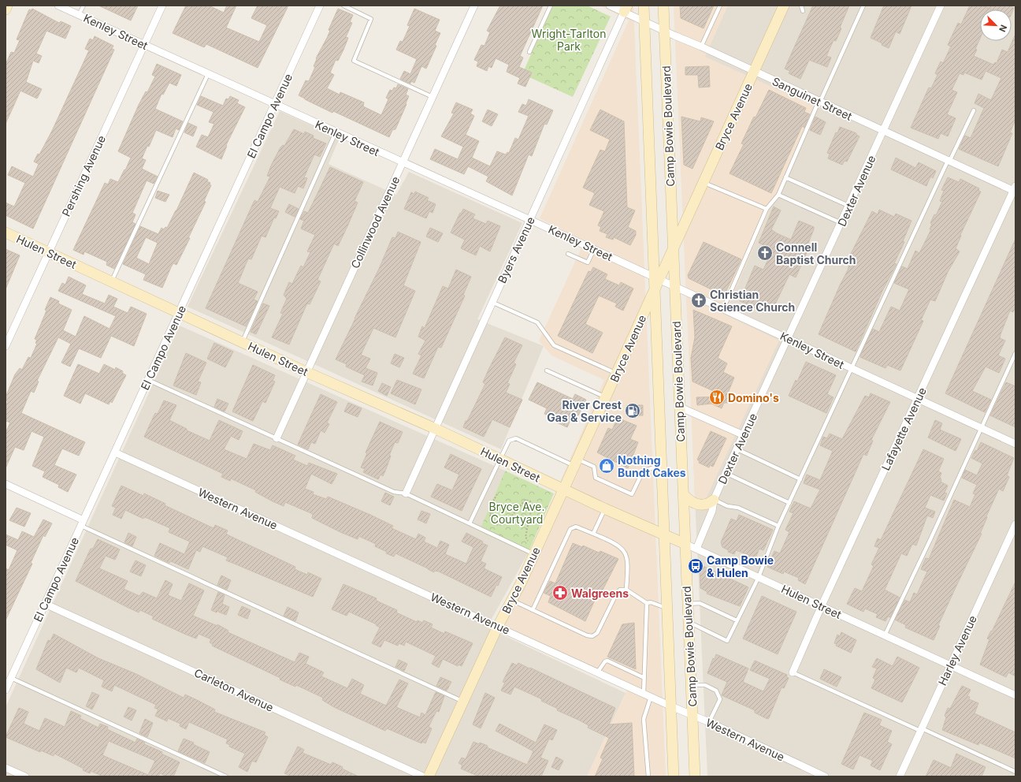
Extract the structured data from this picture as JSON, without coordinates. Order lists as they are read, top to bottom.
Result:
{
  "streets": {
    "main road": ["Bryce Avenue", "Camp Bowie Boulevard", "Hulen Street"],
    "street": [
      "Kenley Street",
      "Sanguinet Street",
      "El Campo Avenue",
      "Pershing Avenue",
      "Dexter Avenue",
      "Collinwood Avenue",
      "Byers Avenue",
      "Lafayette Avenue",
      "Western Avenue",
      "Harley Avenue",
      "Carleton Avenue"
    ]
  },
  "crossings": [
    ["Kenley Street", "El Campo Avenue"],
    ["Kenley Street", "Bryce Avenue"],
    ["Kenley Street", "Camp Bowie Boulevard"],
    ["Kenley Street", "Pershing Avenue"],
    ["Kenley Street", "Dexter Avenue"],
    ["Kenley Street", "Collinwood Avenue"],
    ["Kenley Street", "Byers Avenue"],
    ["Kenley Street", "Lafayette Avenue"],
    ["Sanguinet Street", "Bryce Avenue"],
    ["Sanguinet Street", "Camp Bowie Boulevard"],
    ["Sanguinet Street", "Dexter Avenue"],
    ["Sanguinet Street", "Byers Avenue"],
    ["Sanguinet Street", "Lafayette Avenue"],
    ["El Campo Avenue", "Hulen Street"],
    ["El Campo Avenue", "Western Avenue"],
    ["El Campo Avenue", "Carleton Avenue"],
    ["Bryce Avenue", "Camp Bowie Boulevard"],
    ["Bryce Avenue", "Hulen Street"],
    ["Bryce Avenue", "Western Avenue"],
    ["Camp Bowie Boulevard", "Hulen Street"],
    ["Camp Bowie Boulevard", "Western Avenue"],
    ["Pershing Avenue", "Hulen Street"],
    ["Dexter Avenue", "Hulen Street"],
    ["Collinwood Avenue", "Hulen Street"],
    ["Byers Avenue", "Hulen Street"],
    ["Hulen Street", "Lafayette Avenue"],
    ["Hulen Street", "Harley Avenue"]
  ],
  "parks": ["Wright-Tarlton Park", "Bryce Ave. Courtyard"],
  "places": {
    "church": ["Connell Baptist Church", "Christian Science Church"],
    "restaurant": ["Domino's"],
    "fuel station": ["River Crest Gas & Service"],
    "shop": ["Nothing Bundt Cakes"],
    "bus stop": ["Camp Bowie & Hulen"],
    "pharmacy": ["Walgreens"]
  },
  "north": "bottom right"
}
